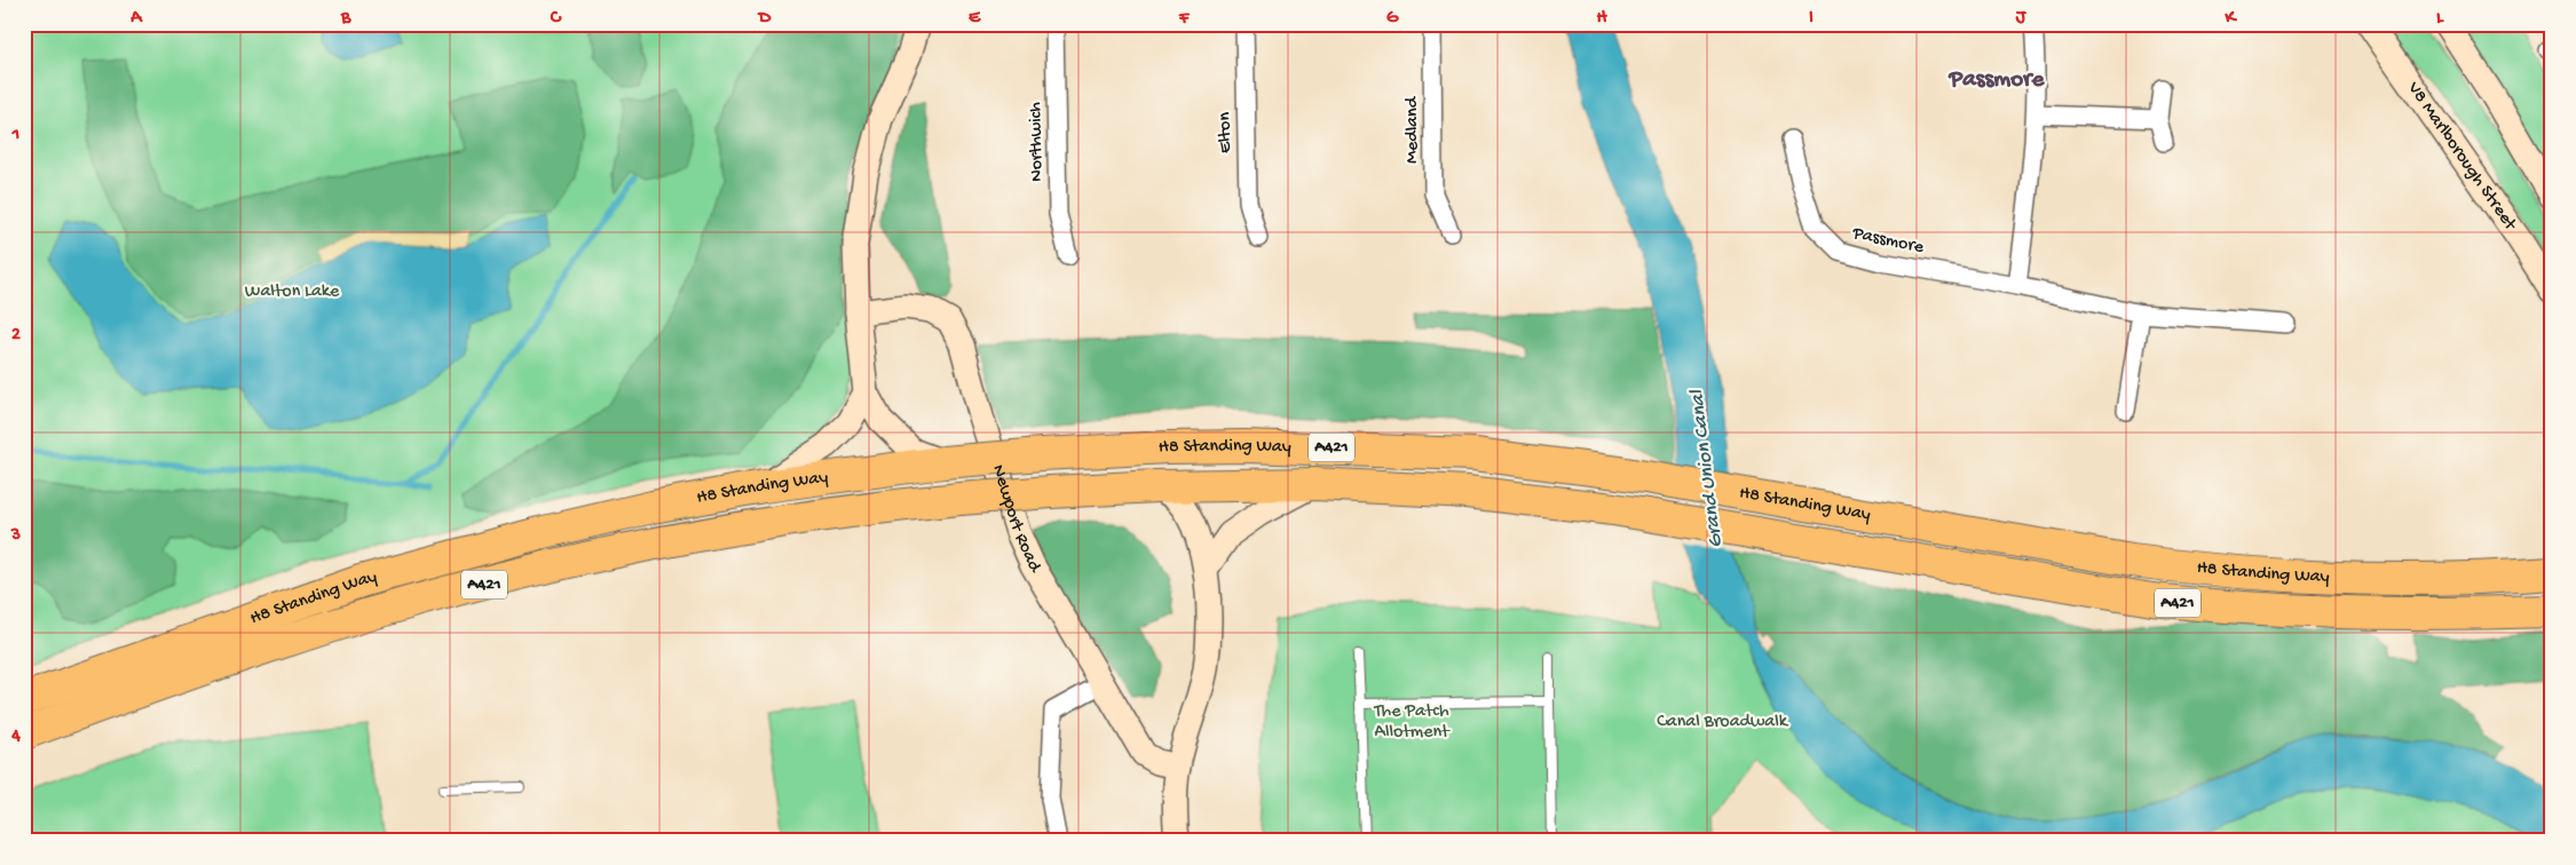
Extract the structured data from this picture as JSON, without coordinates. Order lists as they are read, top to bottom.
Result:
{
  "streets": {
    "highway": ["H8 Standing Way", "A421"],
    "street": [
      "Medland",
      "Elton",
      "Northwich",
      "V8 Marlborough Street",
      "Passmore",
      "Newport Road"
    ]
  },
  "districts": ["Passmore"],
  "water": ["Grand Union Canal"],
  "parks": ["Walton Lake", "The Patch Allotment", "Canal Broadwalk"],
  "grid": {
    "columns": [
      "A",
      "B",
      "C",
      "D",
      "E",
      "F",
      "G",
      "H",
      "I",
      "J",
      "K",
      "L"
    ],
    "rows": [
      "1",
      "2",
      "3",
      "4"
    ]
  }
}
